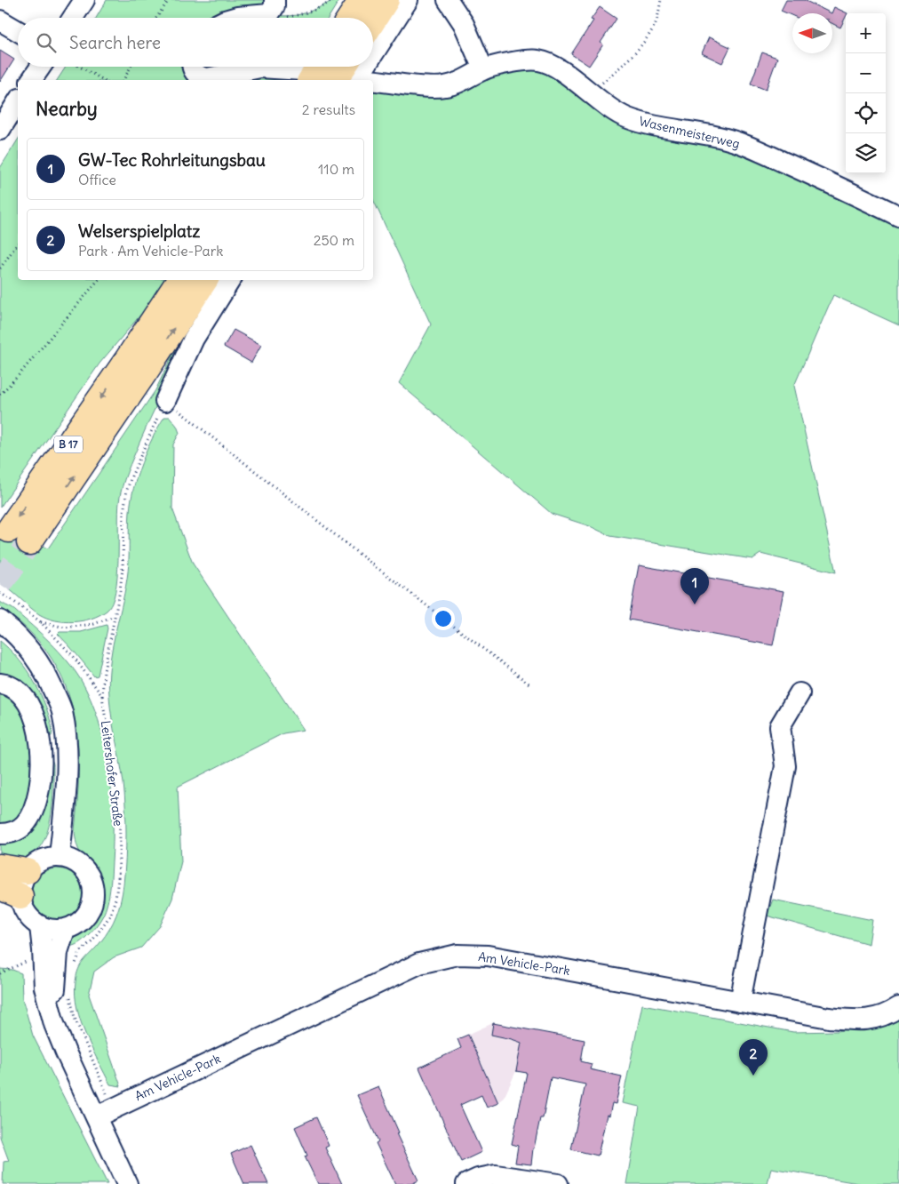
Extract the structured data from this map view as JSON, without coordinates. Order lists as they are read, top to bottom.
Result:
{
  "streets": {
    "highway": ["B 17"],
    "street": ["Wasenmeisterweg", "Am Vehicle-Park"],
    "path": ["Leitershofer Straße"]
  },
  "north": "left",
  "page": {
    "map_buttons": ["+", "−"],
    "search": "Search here",
    "heading": ["Nearby", "2 results"],
    "list": [
      {
        "mark": "1",
        "name": "GW-Tec Rohrleitungsbau",
        "note": "Office",
        "value": "110 m"
      },
      {
        "mark": "2",
        "name": "Welserspielplatz",
        "note": "Park · Am Vehicle-Park",
        "value": "250 m"
      }
    ],
    "pins": ["1", "2"]
  }
}
